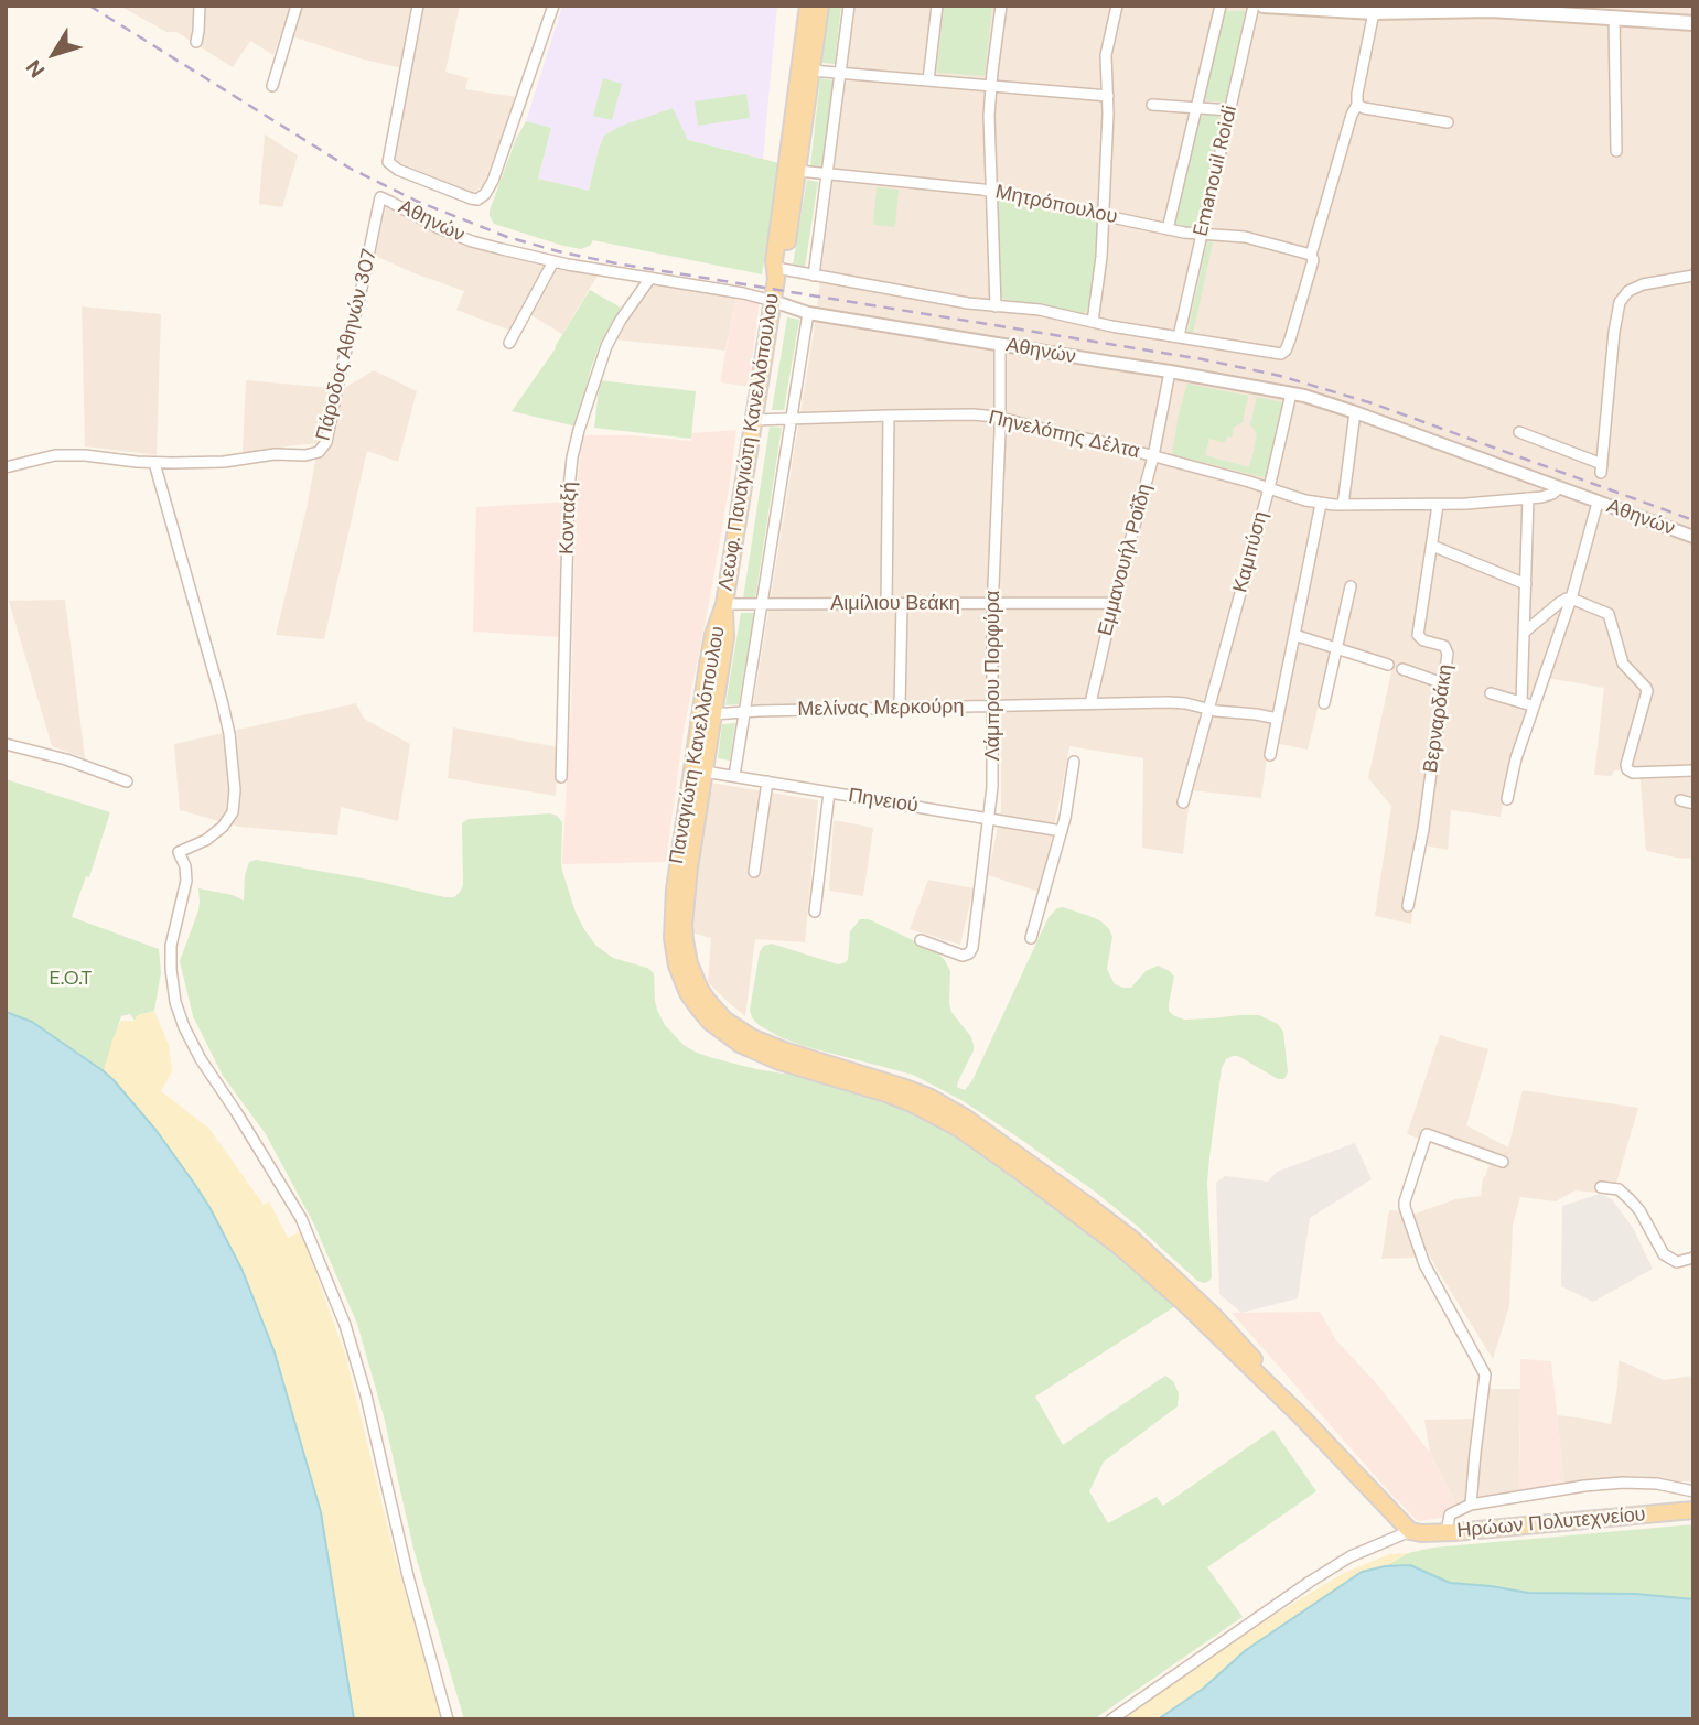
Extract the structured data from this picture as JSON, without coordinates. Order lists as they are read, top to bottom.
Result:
{
  "streets": {
    "main road": ["Λεωφ. Παναγιώτη Κανελλόπουλου", "Παναγιώτη Κανελλόπουλου", "Ηρώων Πολυτεχνείου"],
    "street": [
      "Emanouil Roidi",
      "Μητρόπουλου",
      "Αθηνών",
      "Πάροδος Αθηνών 307",
      "Πηνελόπης Δέλτα",
      "Κονταξή",
      "Καμπύση",
      "Εμμανουήλ Ροΐδη",
      "Αιμίλιου Βεάκη",
      "Λάμπρου Πορφύρα",
      "Μελίνας Μερκούρη",
      "Βερναρδάκη",
      "Πηνειού"
    ]
  },
  "crossings": [
    ["Emanouil Roidi", "Μητρόπουλου"],
    ["Αθηνών", "Πάροδος Αθηνών 307"],
    ["Αθηνών", "Πηνελόπης Δέλτα"],
    ["Αθηνών", "Λεωφ. Παναγιώτη Κανελλόπουλου"],
    ["Αθηνών", "Κονταξή"],
    ["Αθηνών", "Καμπύση"],
    ["Αθηνών", "Εμμανουήλ Ροΐδη"],
    ["Αθηνών", "Λάμπρου Πορφύρα"],
    ["Πηνελόπης Δέλτα", "Λεωφ. Παναγιώτη Κανελλόπουλου"],
    ["Πηνελόπης Δέλτα", "Καμπύση"],
    ["Πηνελόπης Δέλτα", "Εμμανουήλ Ροΐδη"],
    ["Πηνελόπης Δέλτα", "Λάμπρου Πορφύρα"],
    ["Πηνελόπης Δέλτα", "Βερναρδάκη"],
    ["Λεωφ. Παναγιώτη Κανελλόπουλου", "Αιμίλιου Βεάκη"],
    ["Λεωφ. Παναγιώτη Κανελλόπουλου", "Παναγιώτη Κανελλόπουλου"],
    ["Καμπύση", "Μελίνας Μερκούρη"],
    ["Εμμανουήλ Ροΐδη", "Αιμίλιου Βεάκη"],
    ["Εμμανουήλ Ροΐδη", "Μελίνας Μερκούρη"],
    ["Αιμίλιου Βεάκη", "Λάμπρου Πορφύρα"],
    ["Αιμίλιου Βεάκη", "Παναγιώτη Κανελλόπουλου"],
    ["Λάμπρου Πορφύρα", "Μελίνας Μερκούρη"],
    ["Λάμπρου Πορφύρα", "Πηνειού"],
    ["Μελίνας Μερκούρη", "Παναγιώτη Κανελλόπουλου"],
    ["Παναγιώτη Κανελλόπουλου", "Πηνειού"],
    ["Παναγιώτη Κανελλόπουλου", "Ηρώων Πολυτεχνείου"]
  ],
  "parks": ["E.O.T"],
  "north": "bottom left"
}
